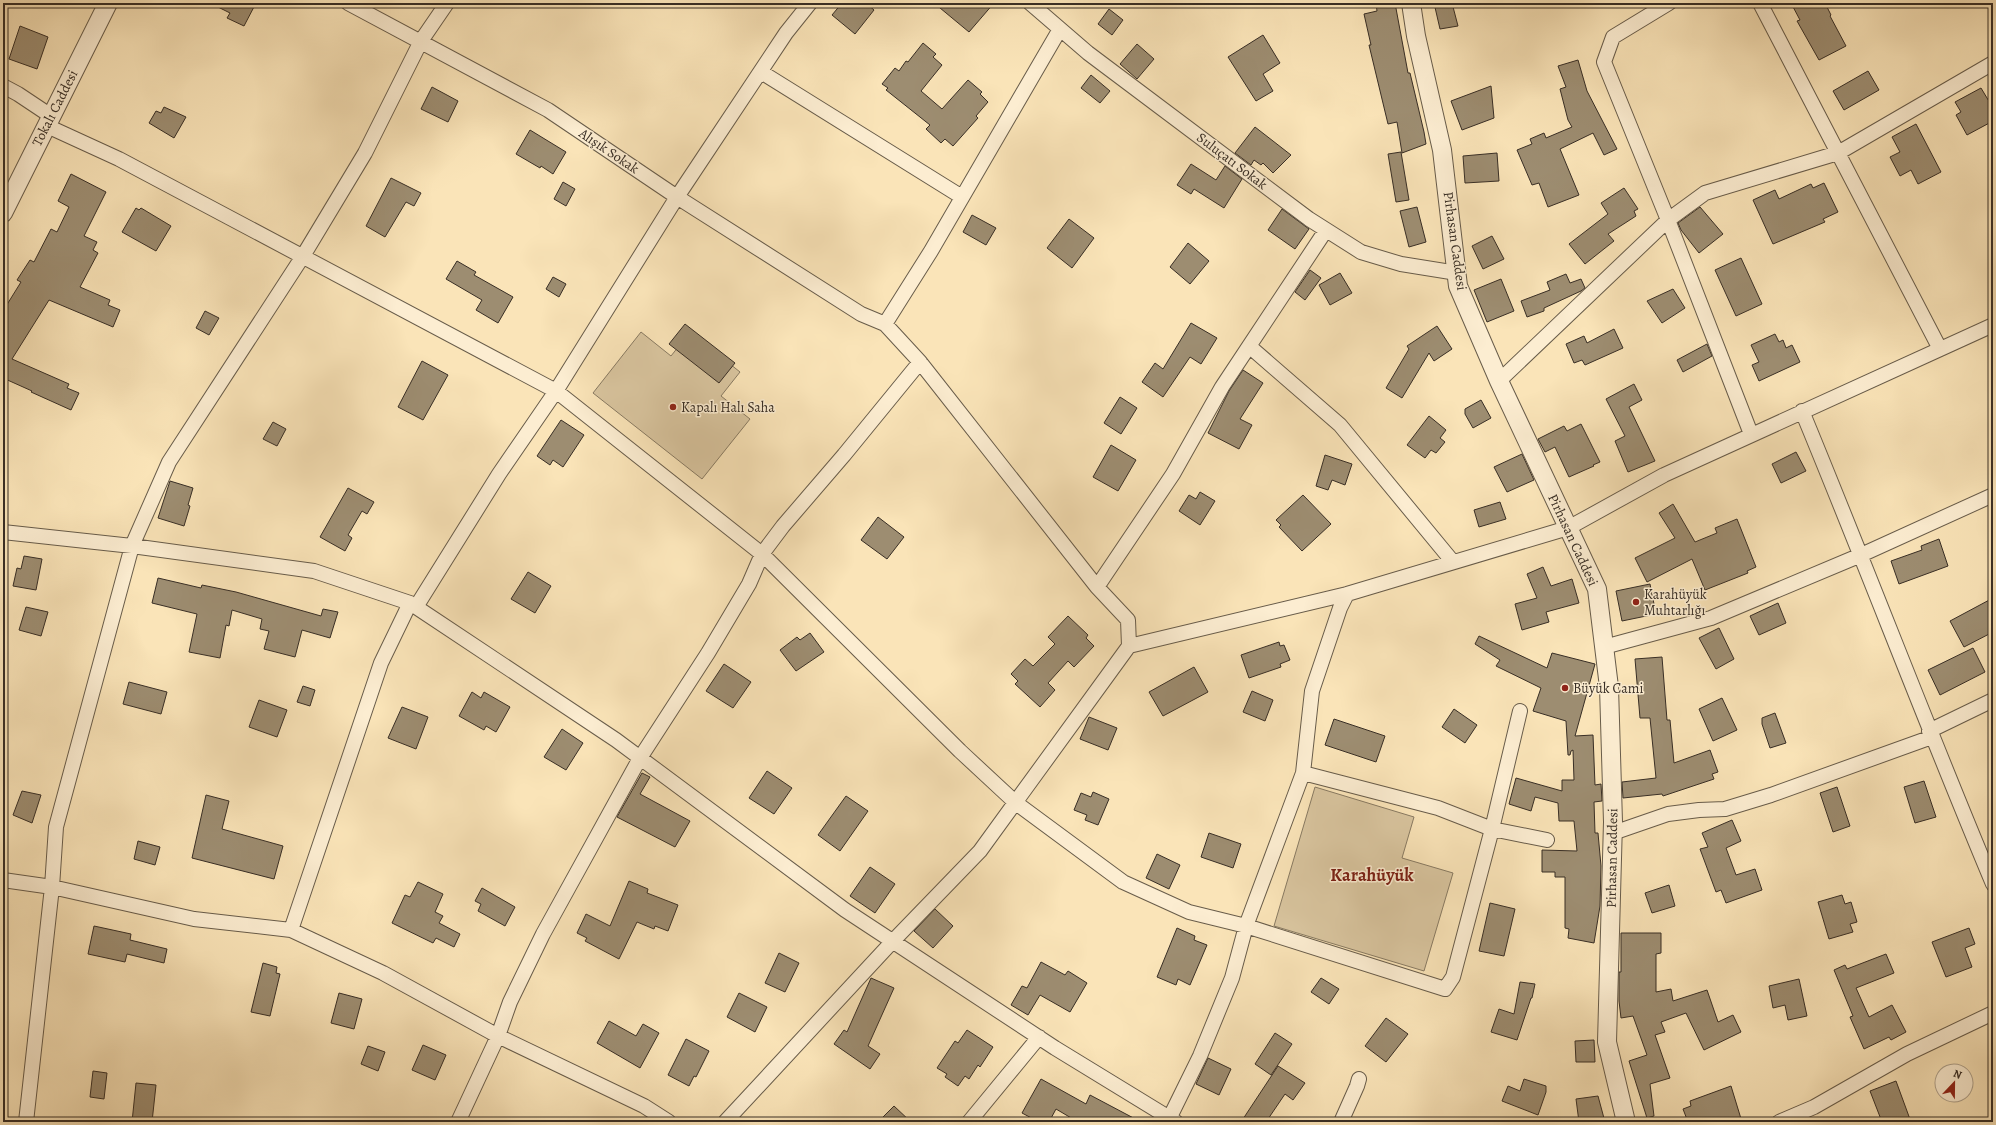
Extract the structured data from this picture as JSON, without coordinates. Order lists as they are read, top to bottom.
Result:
{
  "streets": {
    "street": [
      "Tokalı Caddesi",
      "Alışık Sokak",
      "Suluçatı Sokak",
      "Pirhasan Caddesi"
    ]
  },
  "crossings": [
    ["Suluçatı Sokak", "Pirhasan Caddesi"]
  ],
  "districts": ["Karahüyük"],
  "places": ["Kapalı Halı Saha", "Karahüyük Muhtarlığı", "Büyük Cami"],
  "north": "top"
}
